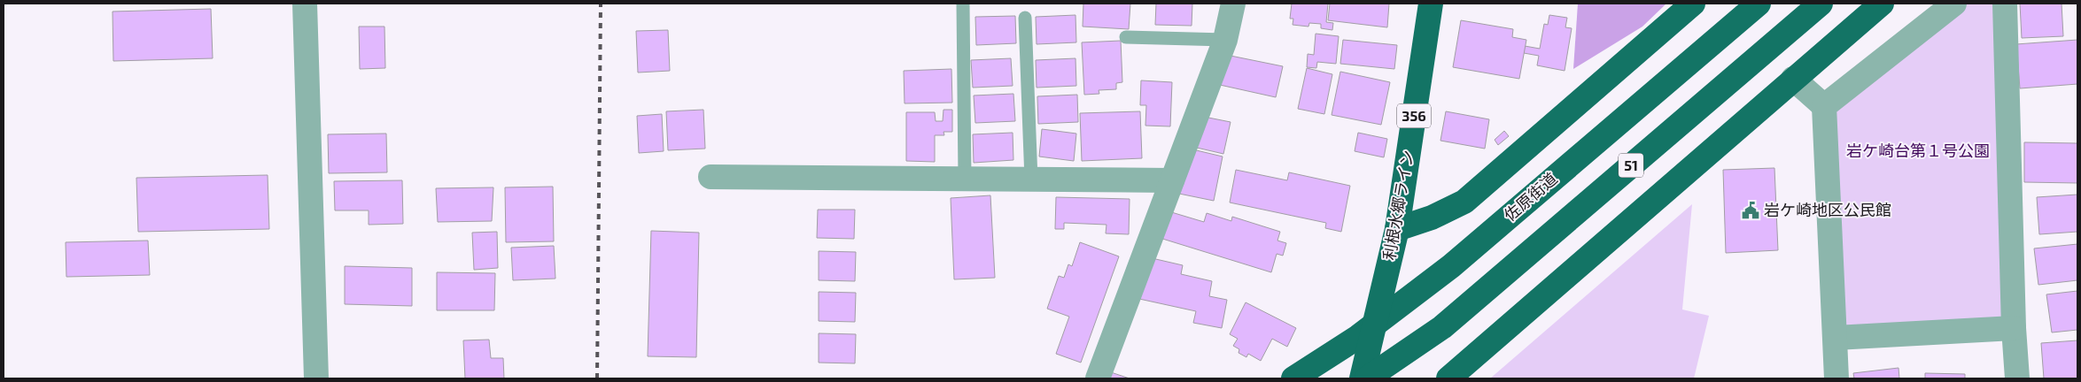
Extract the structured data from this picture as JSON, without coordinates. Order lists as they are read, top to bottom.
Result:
{
  "streets": {
    "highway": [
      "356",
      "51",
      "佐原街道",
      "利根水郷ライン"
    ]
  },
  "parks": ["岩ケ崎台第１号公園"],
  "places": {
    "public building": ["岩ケ崎地区公民館"]
  }
}
